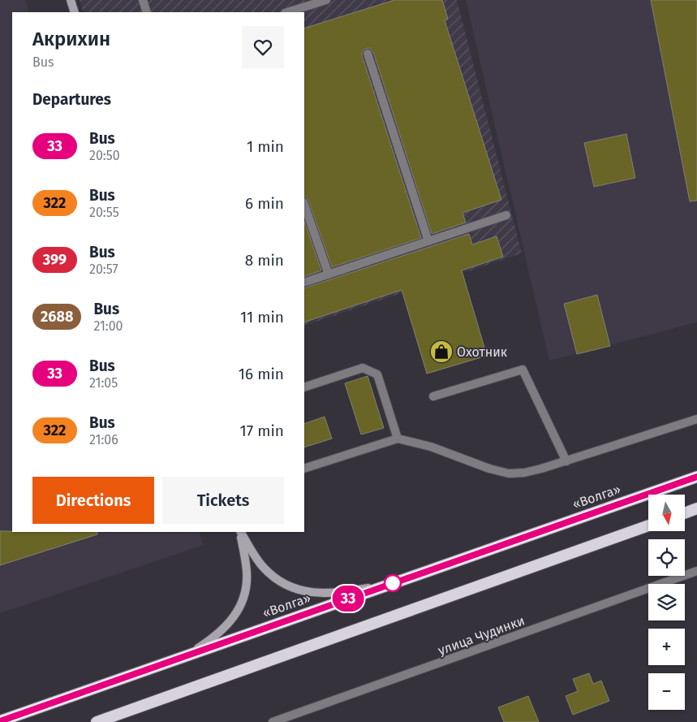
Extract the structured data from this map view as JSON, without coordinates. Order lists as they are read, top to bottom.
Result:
{
  "streets": {
    "highway": ["«Волга»"],
    "street": ["улица Чудинки"]
  },
  "places": {
    "shop": ["Охотник"]
  },
  "lines": ["bus line 33"],
  "north": "bottom",
  "page": {
    "on_map": "33",
    "heading": [
      ["Акрихин", "Bus"],
      "Departures"
    ],
    "list": [
      {
        "mark": "33",
        "name": "Bus",
        "note": "20:50",
        "value": "1 min"
      },
      {
        "mark": "322",
        "name": "Bus",
        "note": "20:55",
        "value": "6 min"
      },
      {
        "mark": "399",
        "name": "Bus",
        "note": "20:57",
        "value": "8 min"
      },
      {
        "mark": "2688",
        "name": "Bus",
        "note": "21:00",
        "value": "11 min"
      },
      {
        "mark": "33",
        "name": "Bus",
        "note": "21:05",
        "value": "16 min"
      },
      {
        "mark": "322",
        "name": "Bus",
        "note": "21:06",
        "value": "17 min"
      }
    ],
    "buttons": ["Directions", "Tickets"],
    "map_buttons": ["+", "−"]
  }
}
